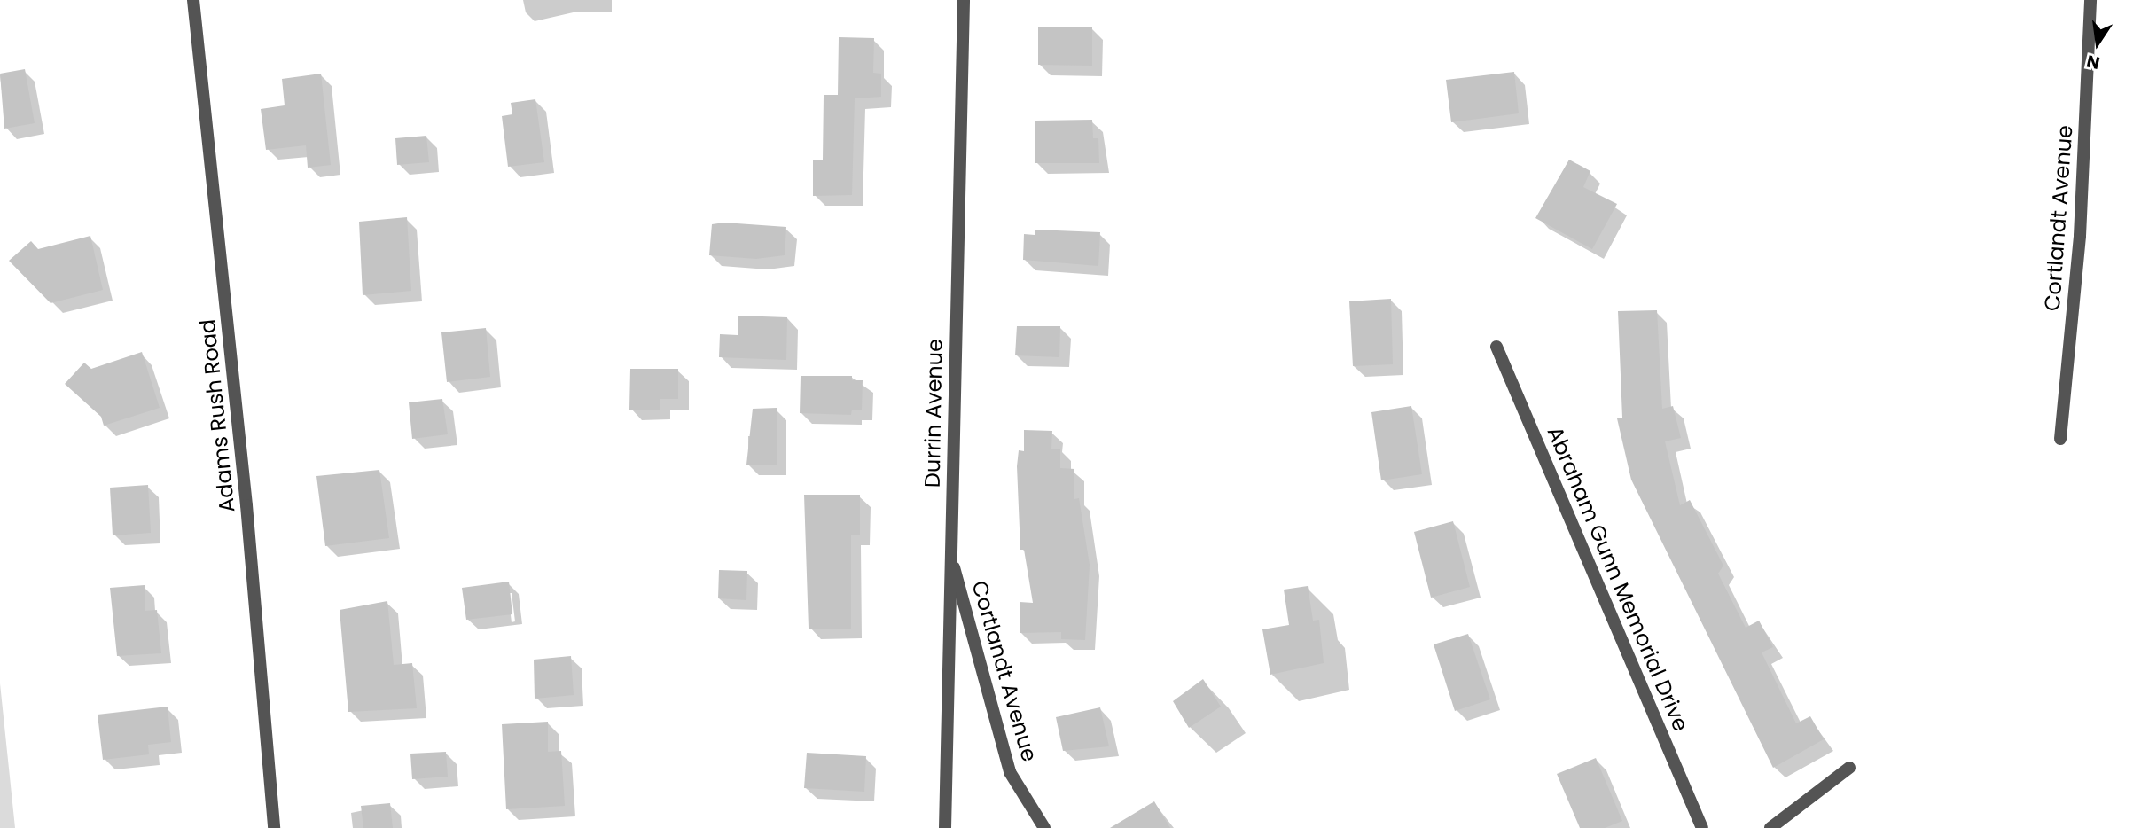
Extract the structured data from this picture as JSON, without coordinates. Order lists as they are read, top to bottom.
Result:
{
  "streets": {
    "street": [
      "Cortlandt Avenue",
      "Durrin Avenue",
      "Adams Rush Road",
      "Abraham Gunn Memorial Drive"
    ]
  },
  "crossings": [
    ["Cortlandt Avenue", "Durrin Avenue"]
  ],
  "north": "bottom"
}
